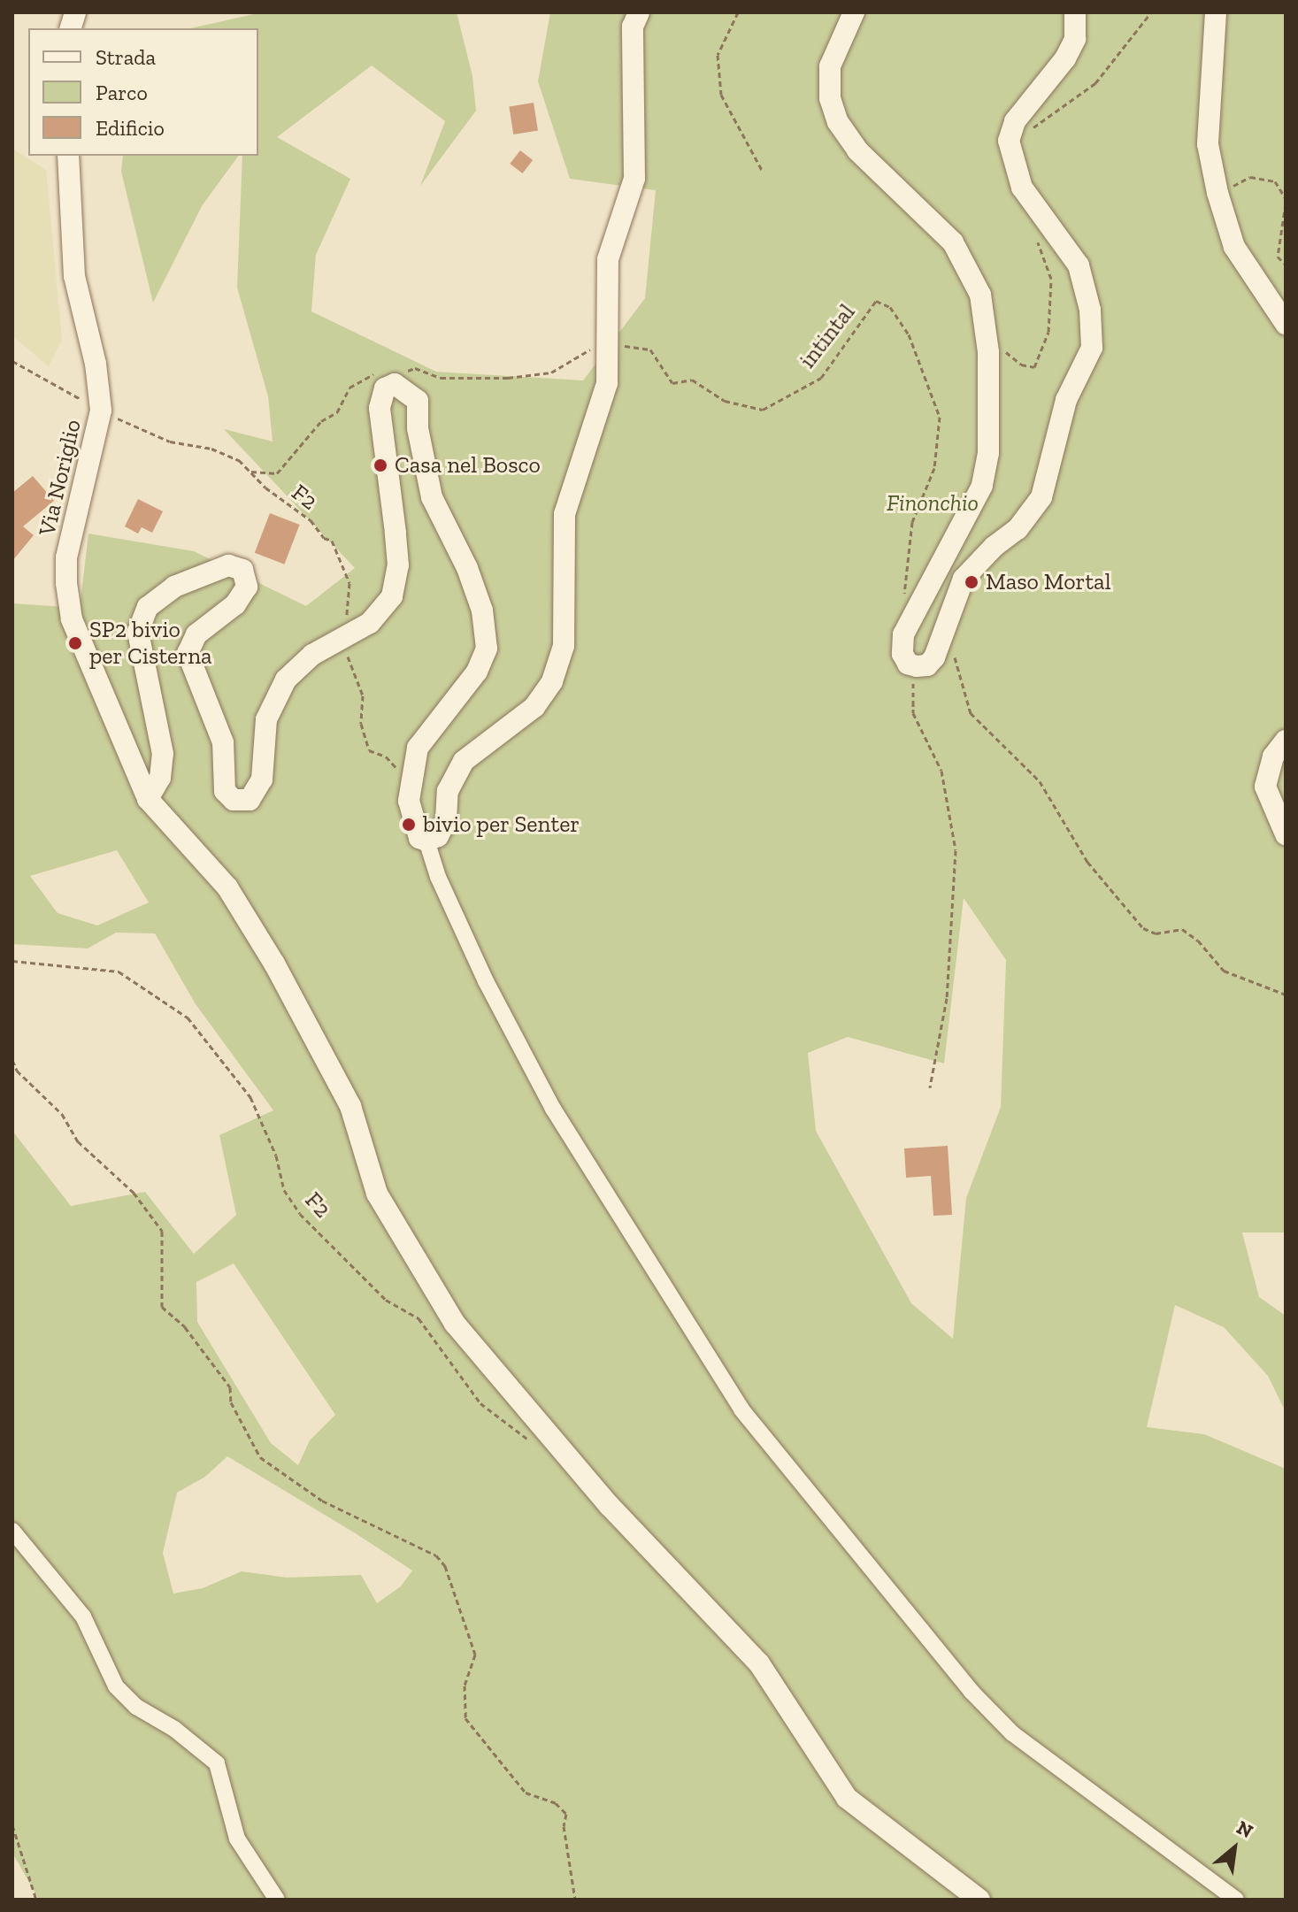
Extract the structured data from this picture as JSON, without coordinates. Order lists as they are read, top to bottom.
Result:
{
  "streets": {
    "street": ["Via Noriglio"],
    "path": ["intintal", "F2"]
  },
  "crossings": [
    ["Via Noriglio", "F2"]
  ],
  "parks": ["Finonchio"],
  "places": [
    "Casa nel Bosco",
    "Maso Mortal",
    "SP2 bivio per Cisterna",
    "bivio per Senter"
  ],
  "legend": ["Strada", "Parco", "Edificio"],
  "north": "top right"
}
